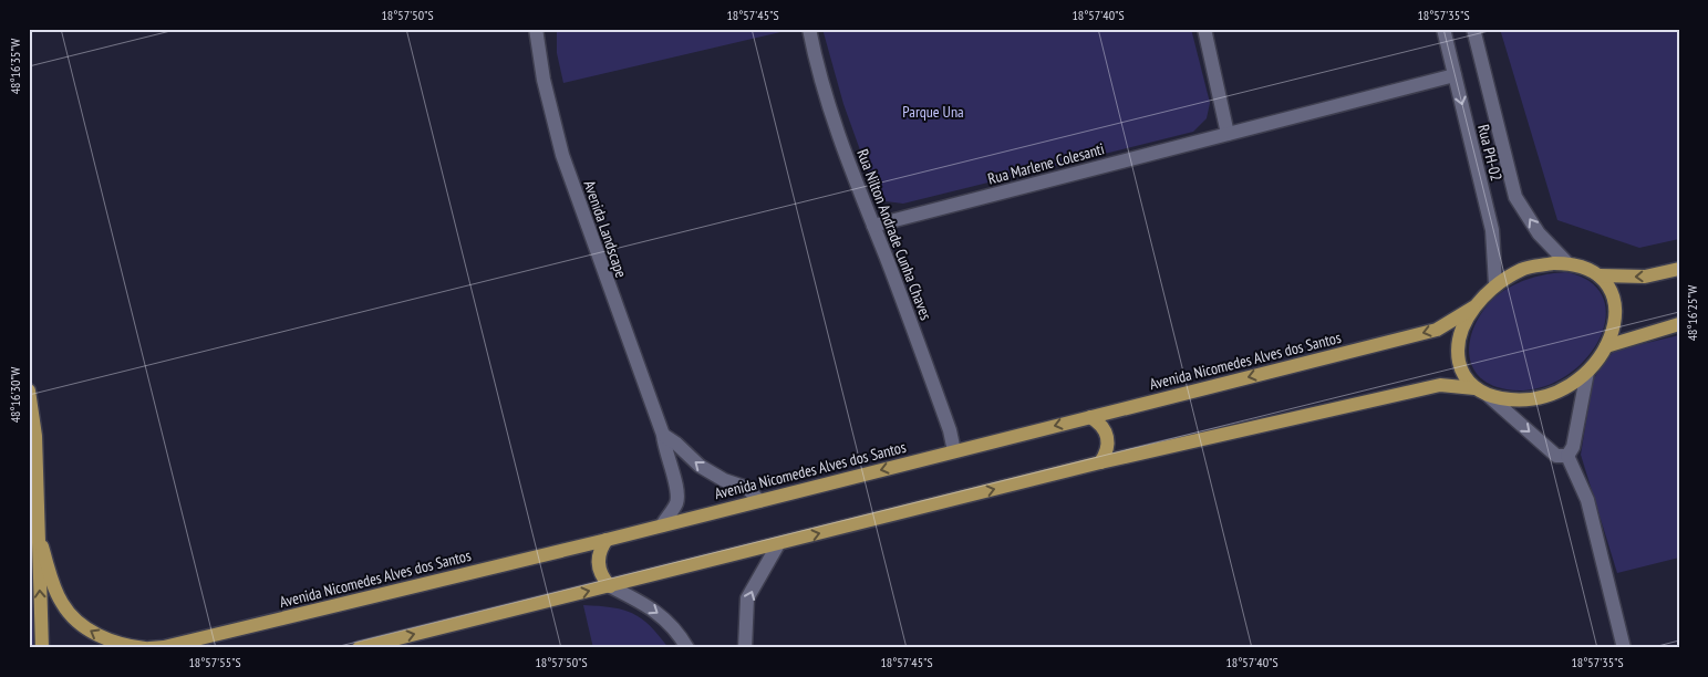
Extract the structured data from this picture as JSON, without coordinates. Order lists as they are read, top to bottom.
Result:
{
  "streets": {
    "main road": ["Avenida Nicomedes Alves dos Santos"],
    "street": [
      "Rua PH-02",
      "Rua Marlene Colesanti",
      "Avenida Landscape",
      "Rua Nilton Andrade Cunha Chaves"
    ]
  },
  "crossings": [
    ["Rua PH-02", "Rua Marlene Colesanti"],
    ["Rua PH-02", "Avenida Nicomedes Alves dos Santos"],
    ["Rua Marlene Colesanti", "Rua Nilton Andrade Cunha Chaves"],
    ["Avenida Landscape", "Avenida Nicomedes Alves dos Santos"],
    ["Rua Nilton Andrade Cunha Chaves", "Avenida Nicomedes Alves dos Santos"]
  ],
  "parks": ["Parque Una"],
  "coordinates": [
    "18°57'50\"S",
    "18°57'45\"S",
    "18°57'40\"S",
    "18°57'35\"S",
    "48°16'35\"W",
    "48°16'25\"W",
    "48°16'30\"W",
    "18°57'55\"S"
  ]
}
